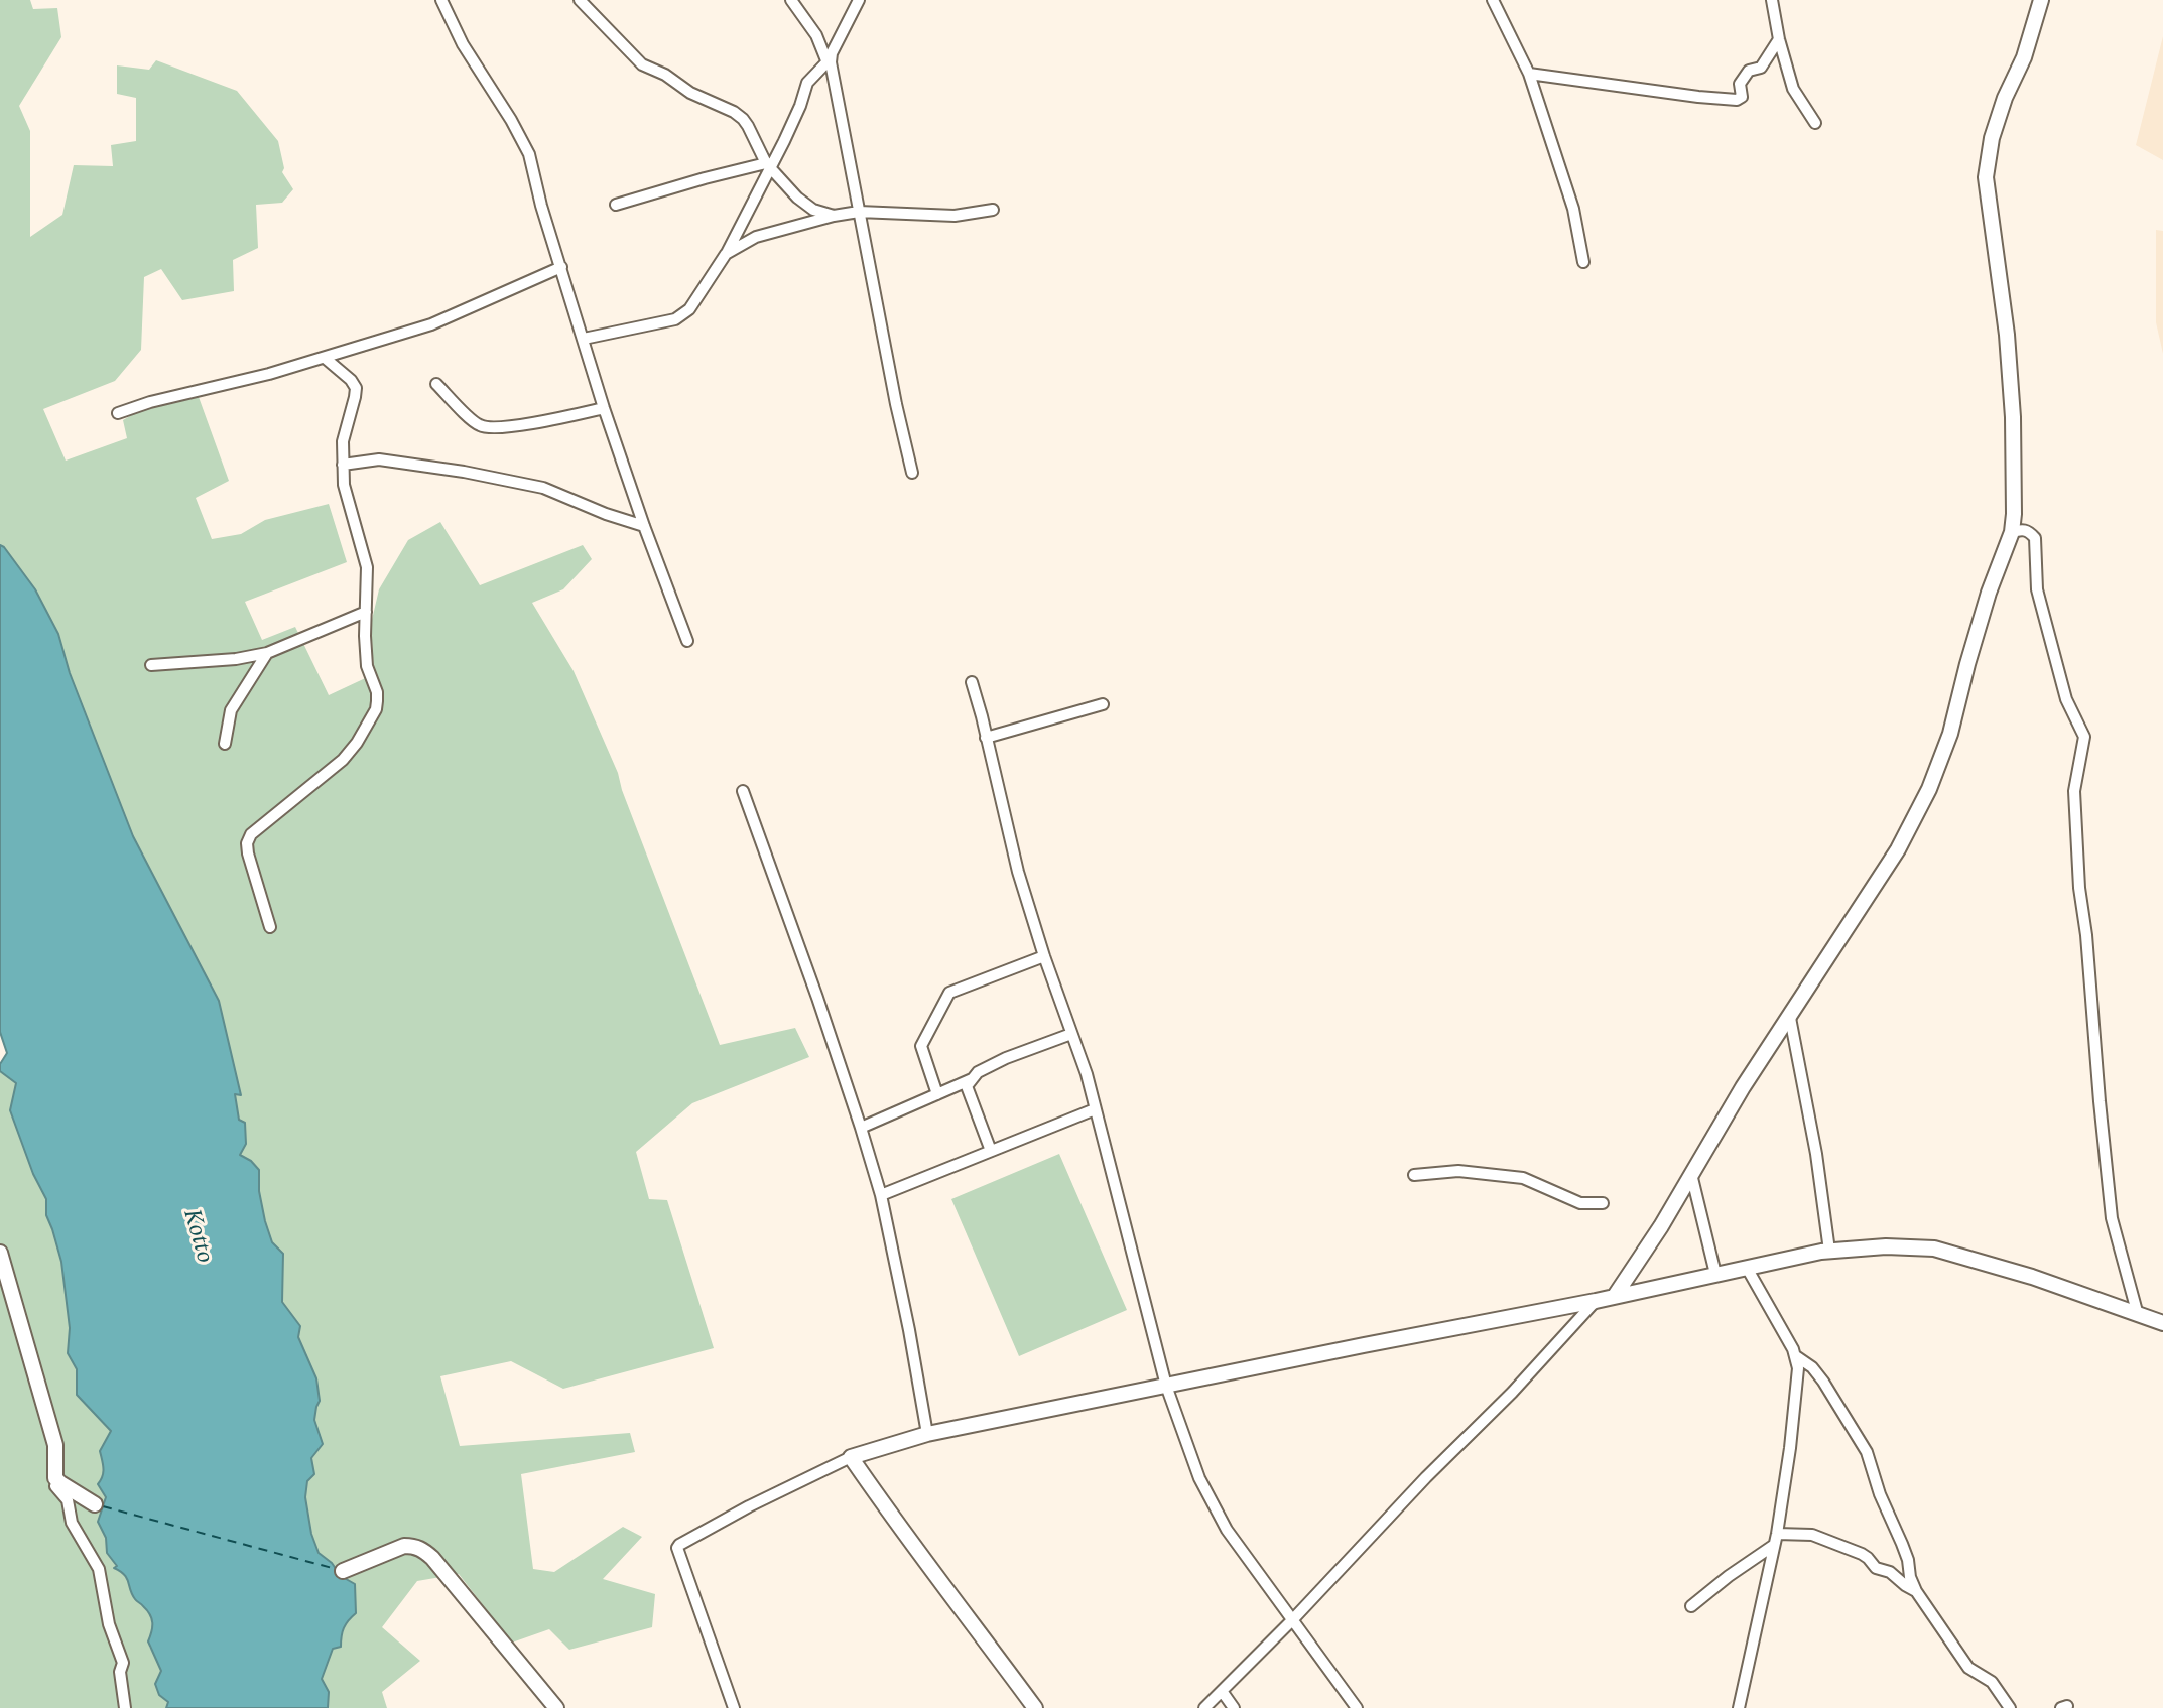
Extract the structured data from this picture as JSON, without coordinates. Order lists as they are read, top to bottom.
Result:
{
  "water": ["Kotto"]
}
